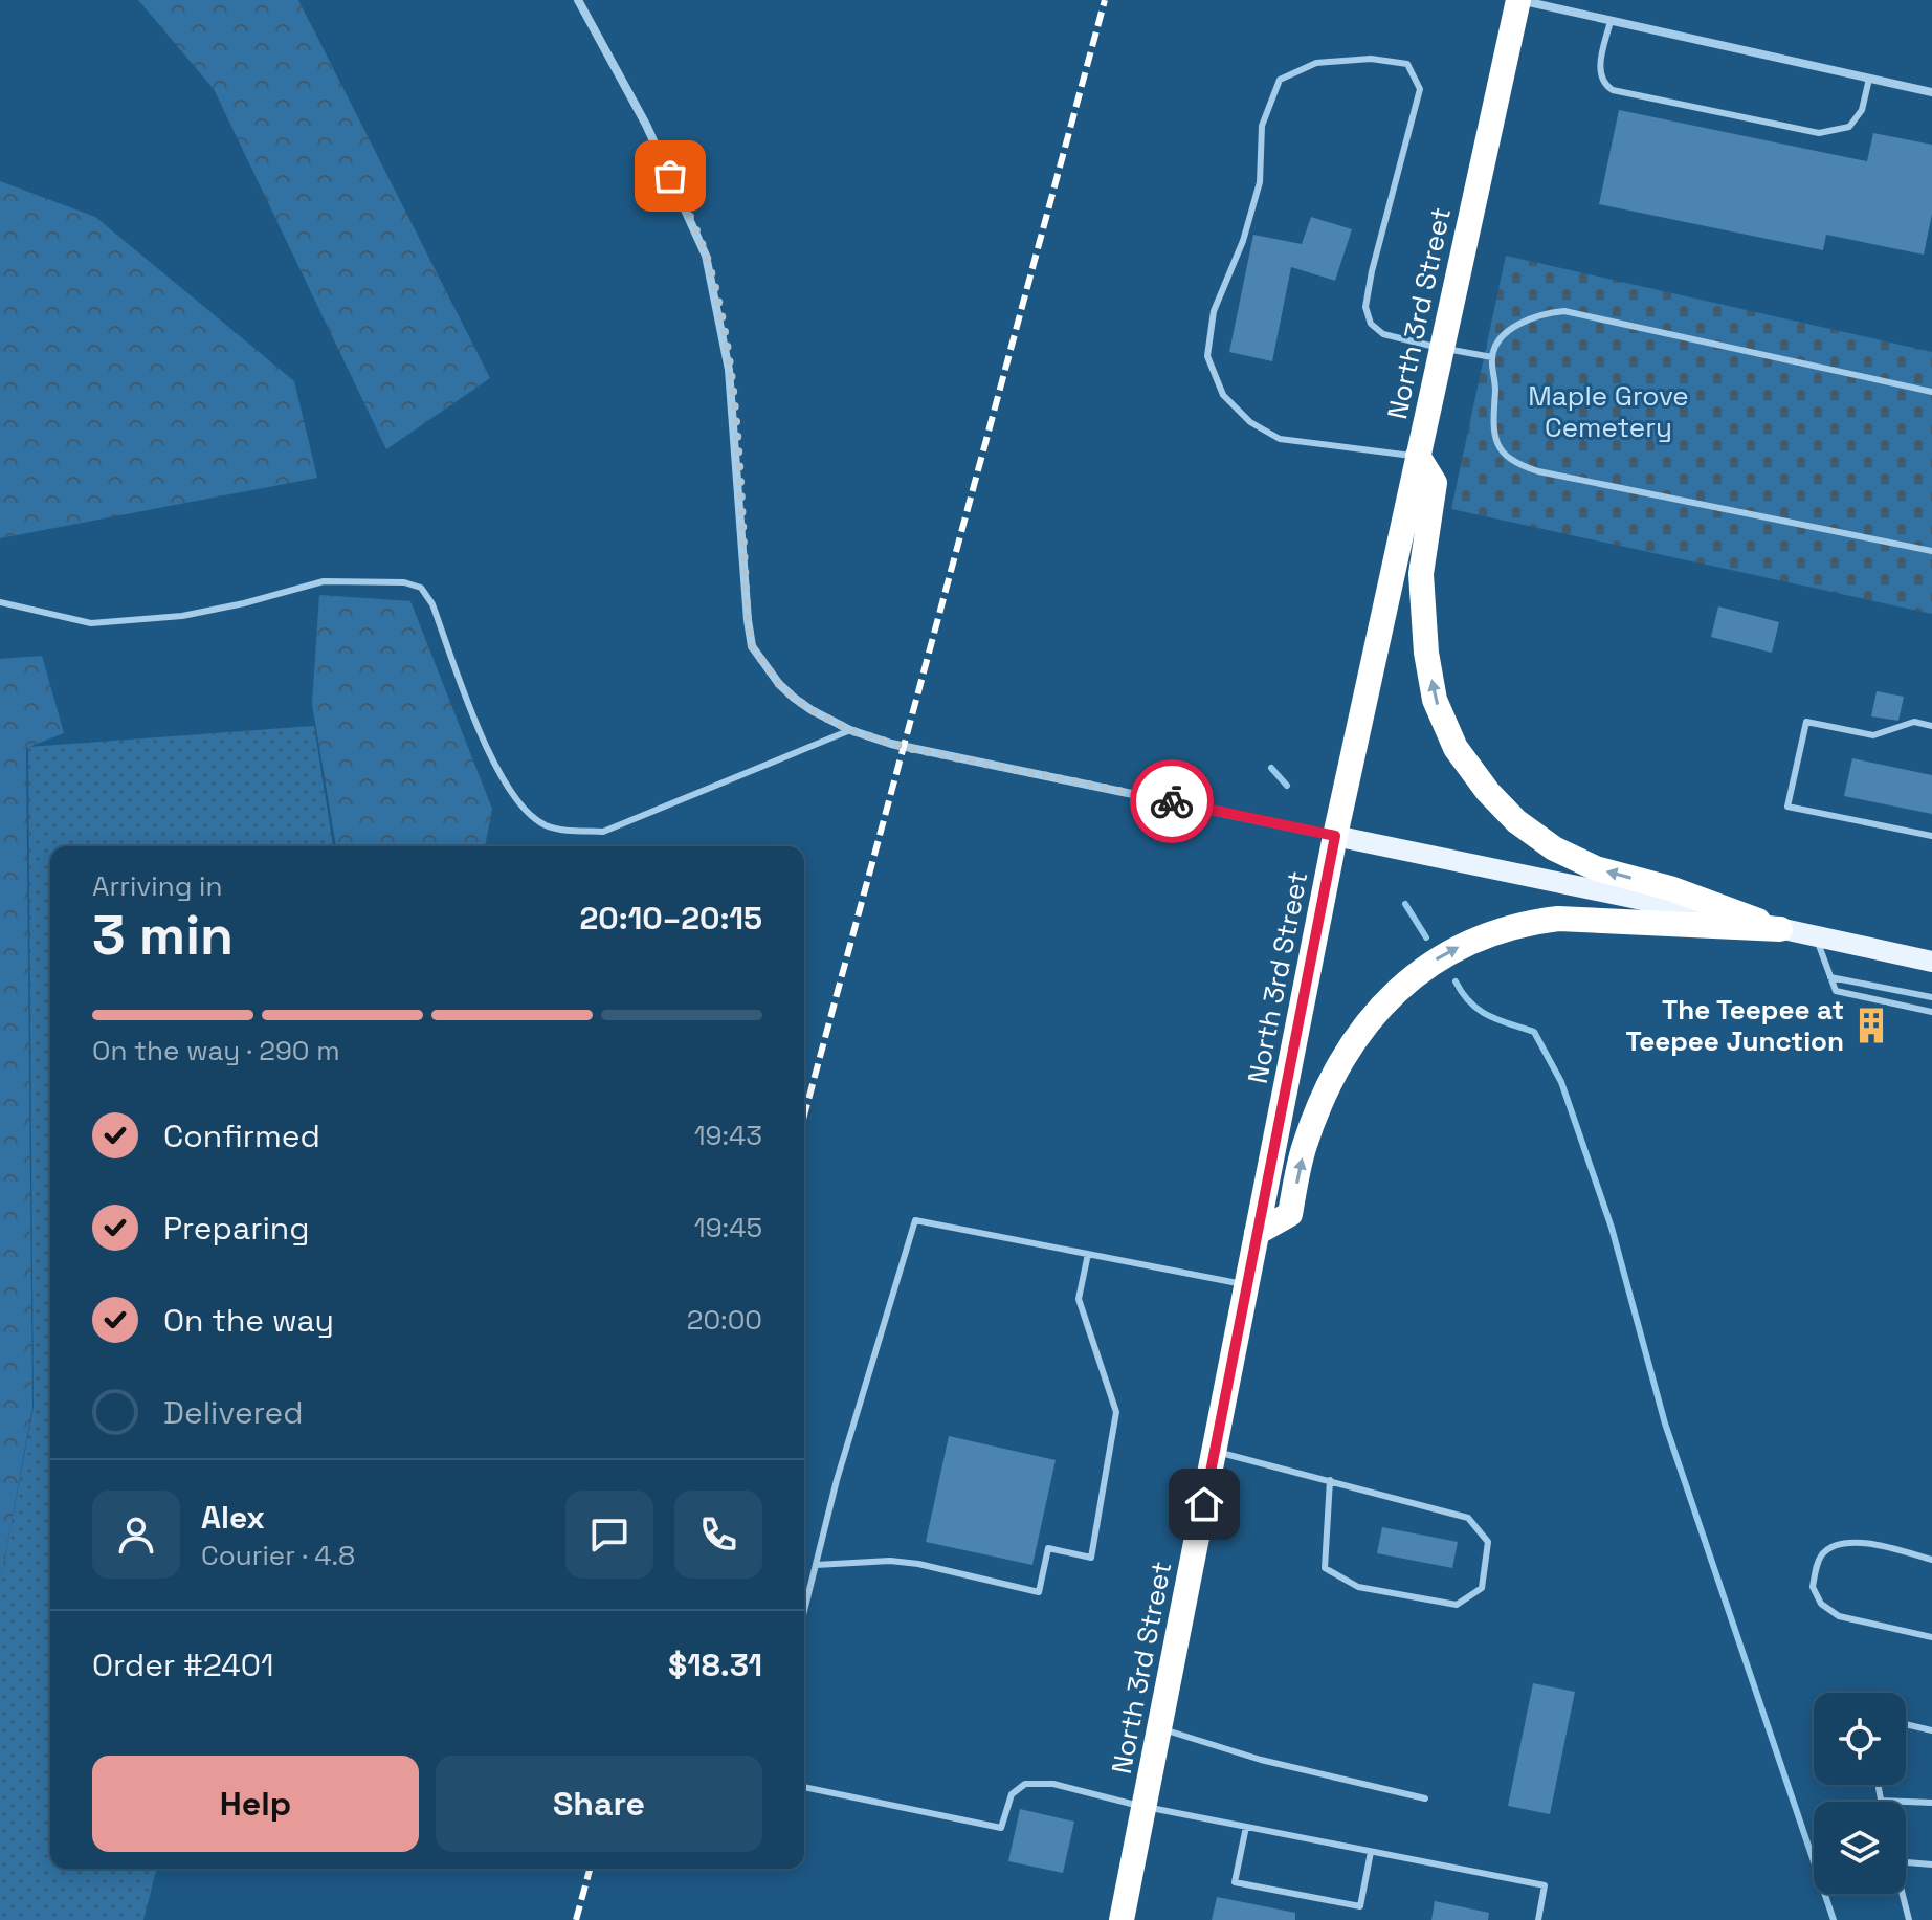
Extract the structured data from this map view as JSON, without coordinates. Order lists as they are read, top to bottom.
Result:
{
  "streets": {
    "highway": ["North 3rd Street"]
  },
  "parks": ["Maple Grove Cemetery"],
  "places": {
    "building": ["The Teepee at Teepee Junction"]
  },
  "page": {
    "heading": ["3 min", "Arriving in", "20:10–20:15"],
    "panel": [
      "Alex",
      "Courier · 4.8",
      "Order #2401",
      "$18.31"
    ],
    "bar": "On the way · 290 m",
    "list": [
      ["Confirmed", "19:43"],
      ["Preparing", "19:45"],
      ["On the way", "20:00"],
      "Delivered"
    ],
    "buttons": ["Help", "Share"]
  }
}
